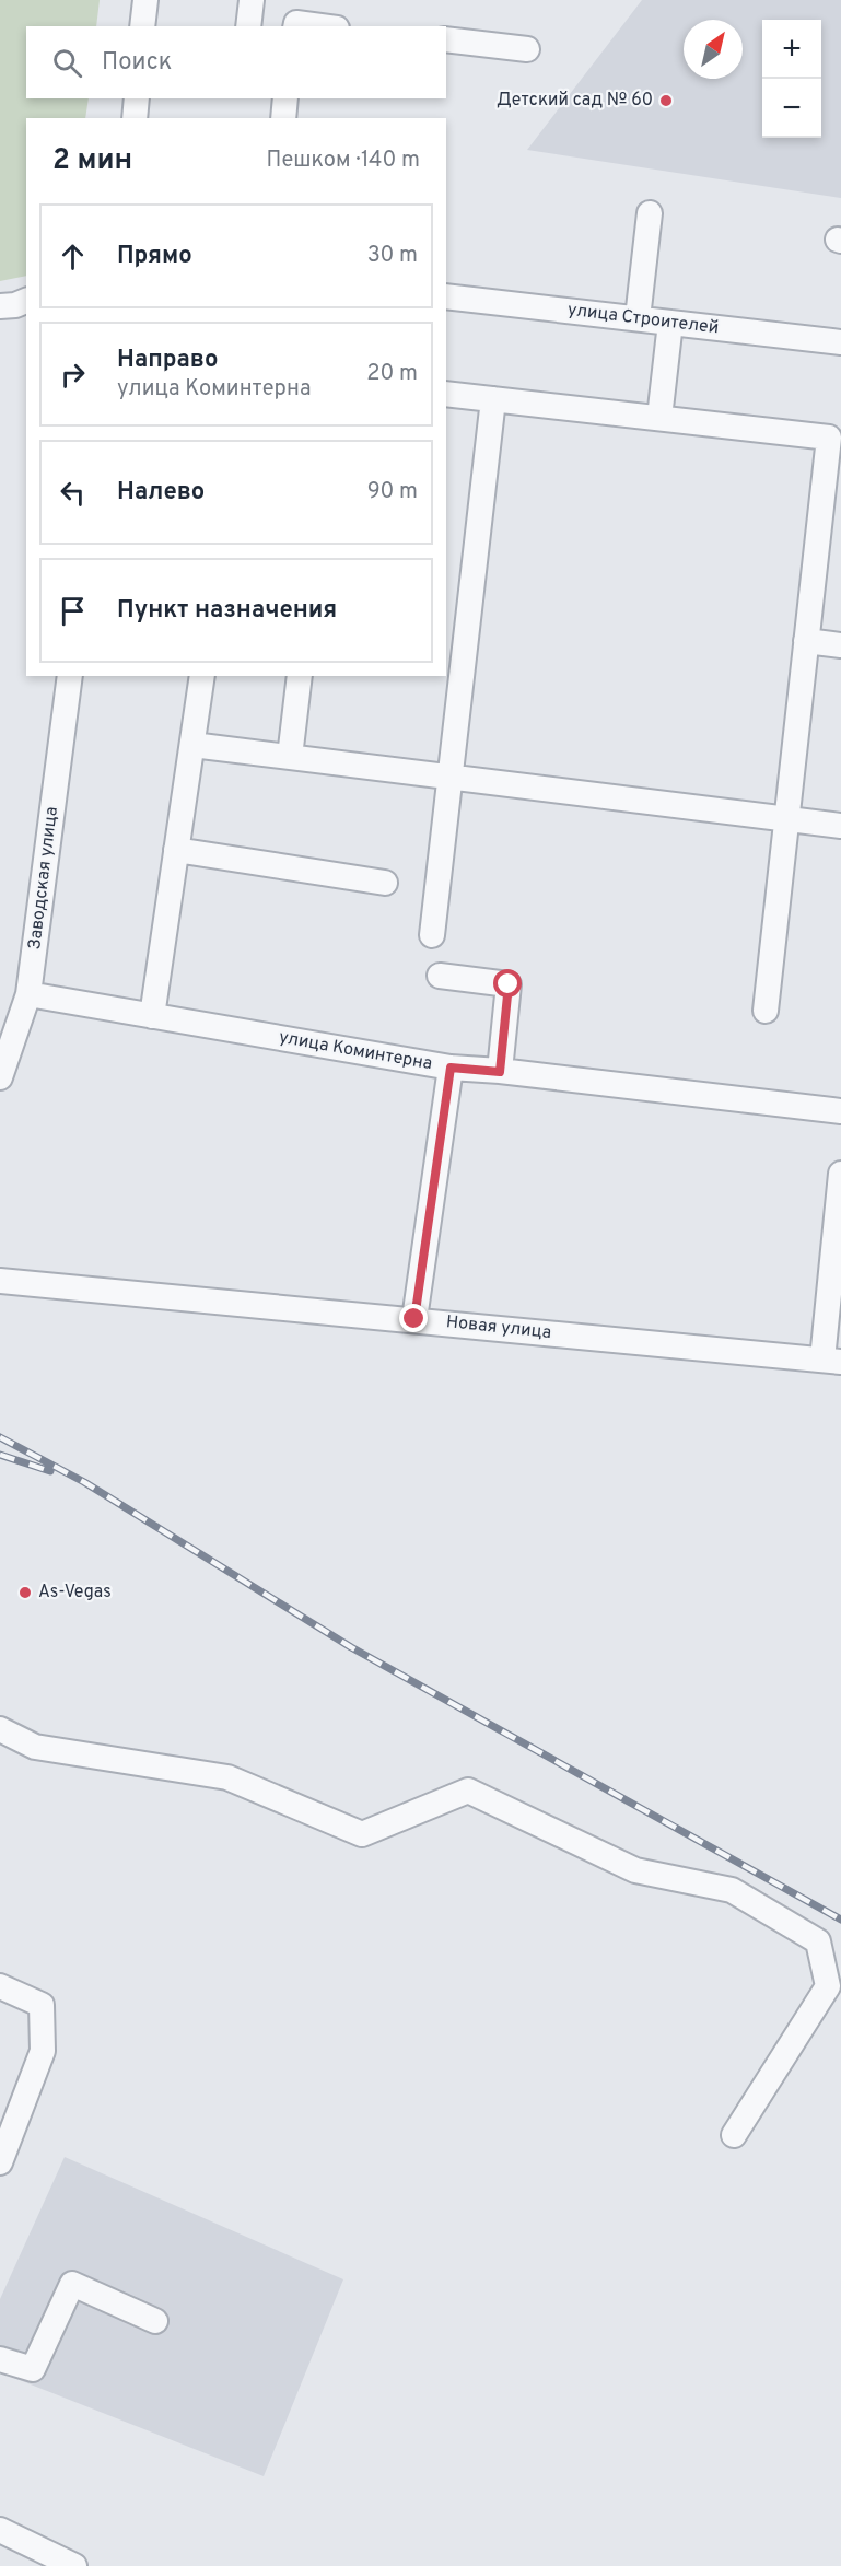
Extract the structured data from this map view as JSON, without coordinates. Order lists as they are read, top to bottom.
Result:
{
  "streets": {
    "street": [
      "улица Строителей",
      "Заводская улица",
      "улица Коминтерна",
      "Новая улица"
    ]
  },
  "crossings": [
    ["Заводская улица", "улица Коминтерна"]
  ],
  "places": ["Детский сад № 60", "As-Vegas"],
  "north": "top right",
  "page": {
    "map_buttons": ["+", "−"],
    "search": "Поиск",
    "heading": ["2 мин", "Пешком · 140 m"],
    "list": [
      ["Прямо", "30 m"],
      ["Направо", "улица Коминтерна", "20 m"],
      ["Налево", "90 m"],
      "Пункт назначения"
    ]
  }
}
